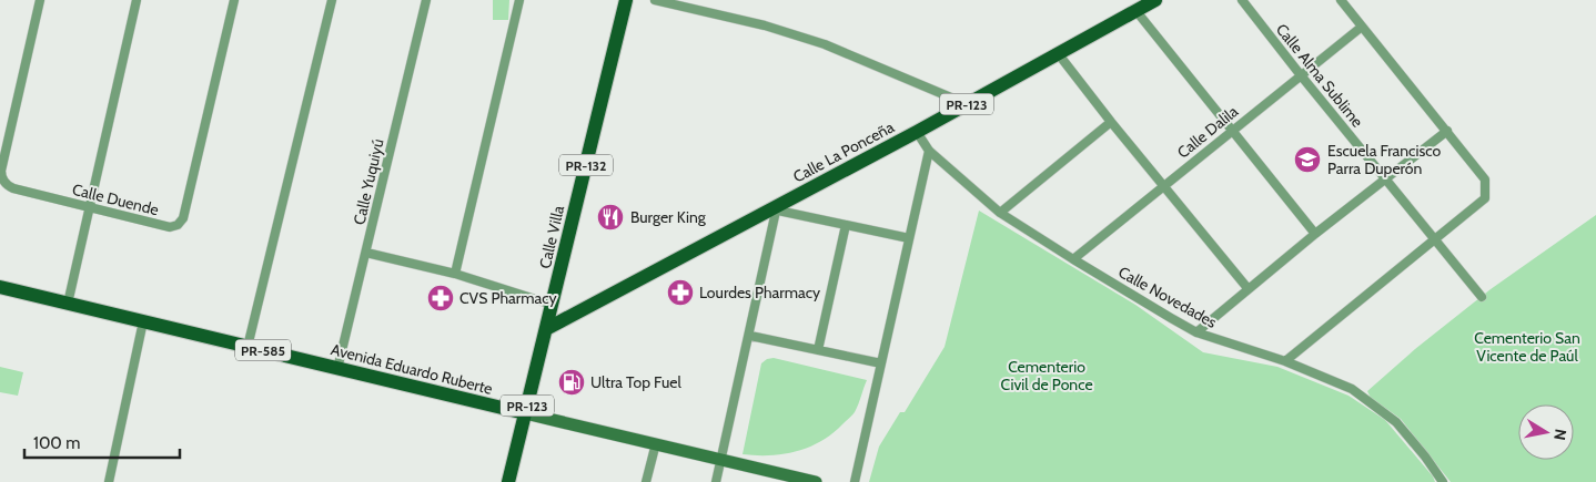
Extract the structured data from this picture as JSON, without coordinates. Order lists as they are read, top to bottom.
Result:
{
  "streets": {
    "main road": [
      "PR-123",
      "Calle La Ponceña",
      "PR-132",
      "Calle Villa",
      "PR-585",
      "Avenida Eduardo Ruberte"
    ],
    "street": [
      "Calle Alma Sublime",
      "Calle Dalila",
      "Calle Yuquiyú",
      "Calle Duende",
      "Calle Novedades"
    ]
  },
  "crossings": [
    ["Calle Alma Sublime", "Calle Dalila"],
    ["Calle Dalila", "Calle Novedades"],
    ["Calle La Ponceña", "Calle Villa"],
    ["Calle La Ponceña", "Calle Novedades"],
    ["Calle Yuquiyú", "Avenida Eduardo Ruberte"],
    ["Calle Villa", "Avenida Eduardo Ruberte"]
  ],
  "parks": ["Cementerio San Vicente de Paúl", "Cementerio Civil de Ponce"],
  "places": {
    "school or university": ["Escuela Francisco Parra Duperón"],
    "restaurant": ["Burger King"],
    "pharmacy": ["Lourdes Pharmacy", "CVS Pharmacy"],
    "fuel station": ["Ultra Top Fuel"]
  },
  "scale_bar": "100 m",
  "north": "right"
}
